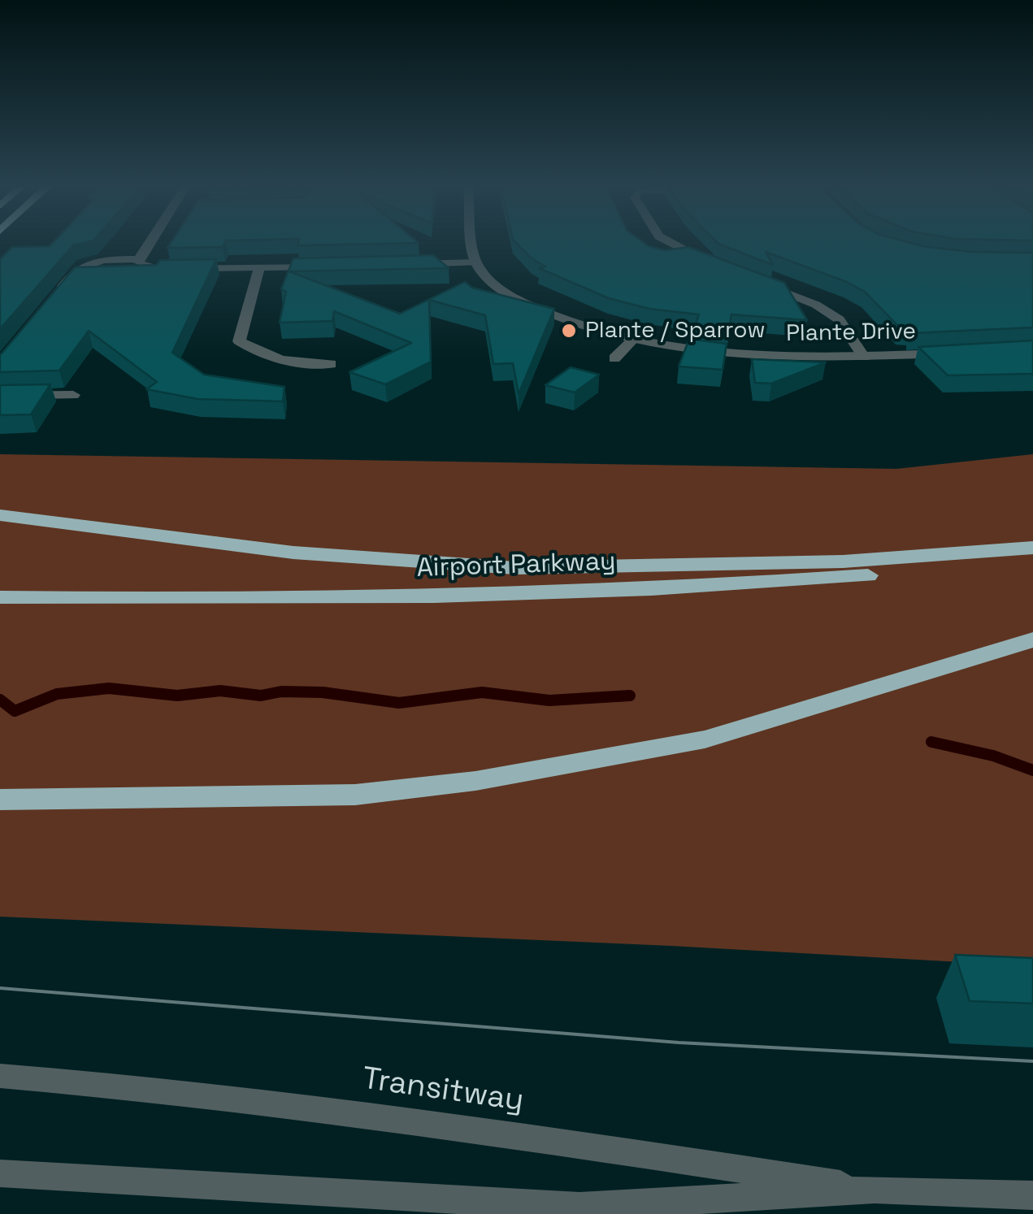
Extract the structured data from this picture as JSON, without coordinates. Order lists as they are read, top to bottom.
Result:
{
  "streets": {
    "highway": ["Airport Parkway"],
    "street": ["Plante Drive"],
    "lane": ["Transitway"]
  },
  "places": ["Plante / Sparrow"]
}
